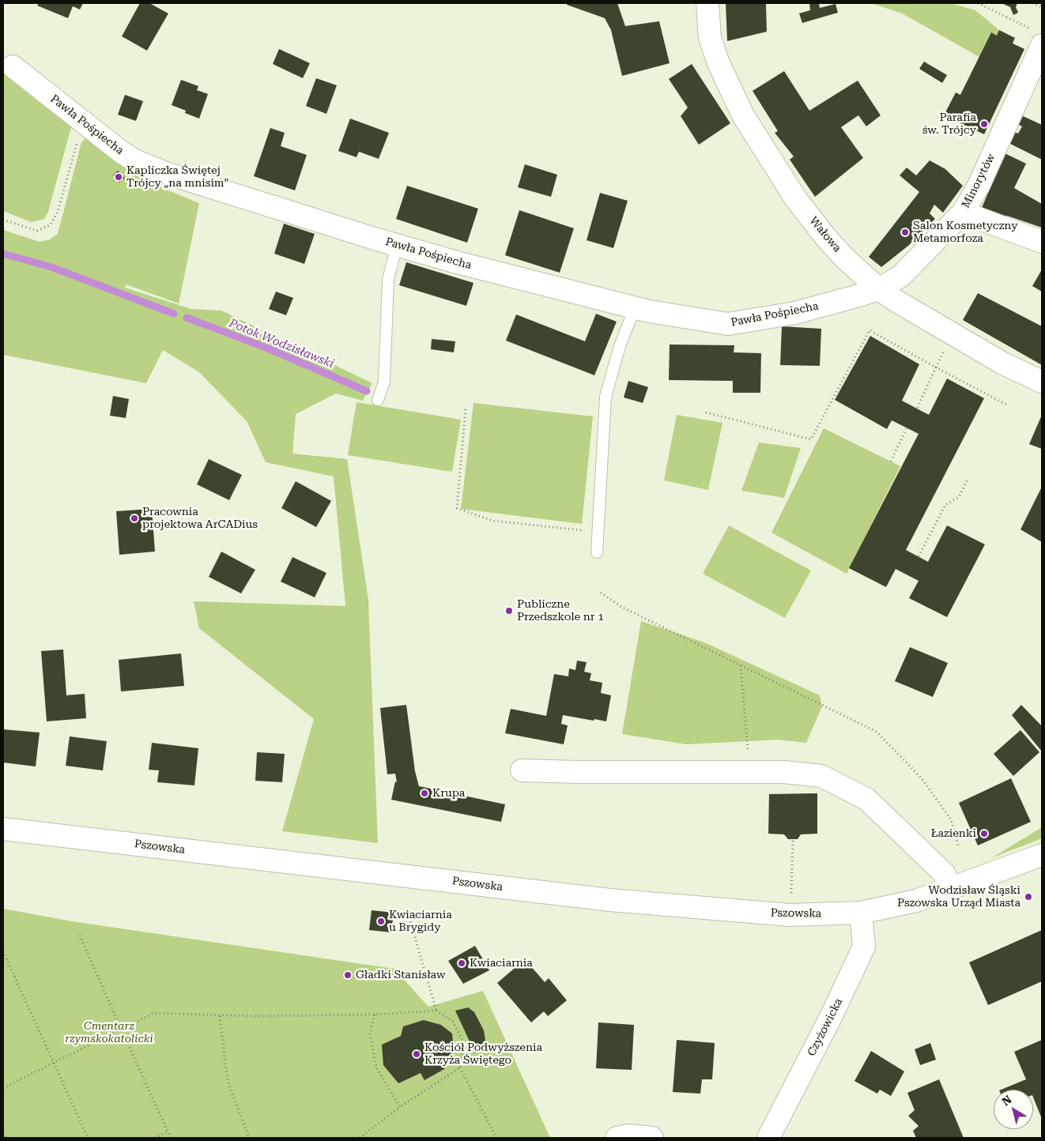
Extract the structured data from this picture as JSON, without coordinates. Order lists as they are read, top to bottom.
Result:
{
  "streets": {
    "street": [
      "Pawła Pośpiecha",
      "Minorytów",
      "Wałowa",
      "Pszowska",
      "Czyżowicka"
    ]
  },
  "crossings": [
    ["Pawła Pośpiecha", "Minorytów"],
    ["Pawła Pośpiecha", "Wałowa"],
    ["Minorytów", "Wałowa"],
    ["Pszowska", "Czyżowicka"]
  ],
  "water": ["Potok Wodzisławski"],
  "parks": ["Cmentarz rzymskokatolicki"],
  "places": [
    "Parafia św. Trójcy",
    "Kapliczka Świętej Trójcy „na mnisim”",
    "Salon Kosmetyczny Metamorfoza",
    "Pracownia projektowa ArCADius",
    "Publiczne Przedszkole nr 1",
    "Krupa",
    "Łazienki",
    "Wodzisław Śląski Pszowska Urząd Miasta",
    "Kwiaciarnia u Brygidy",
    "Kwiaciarnia",
    "Gładki Stanisław",
    "Kościół Podwyższenia Krzyża Świętego"
  ],
  "north": "top left"
}
